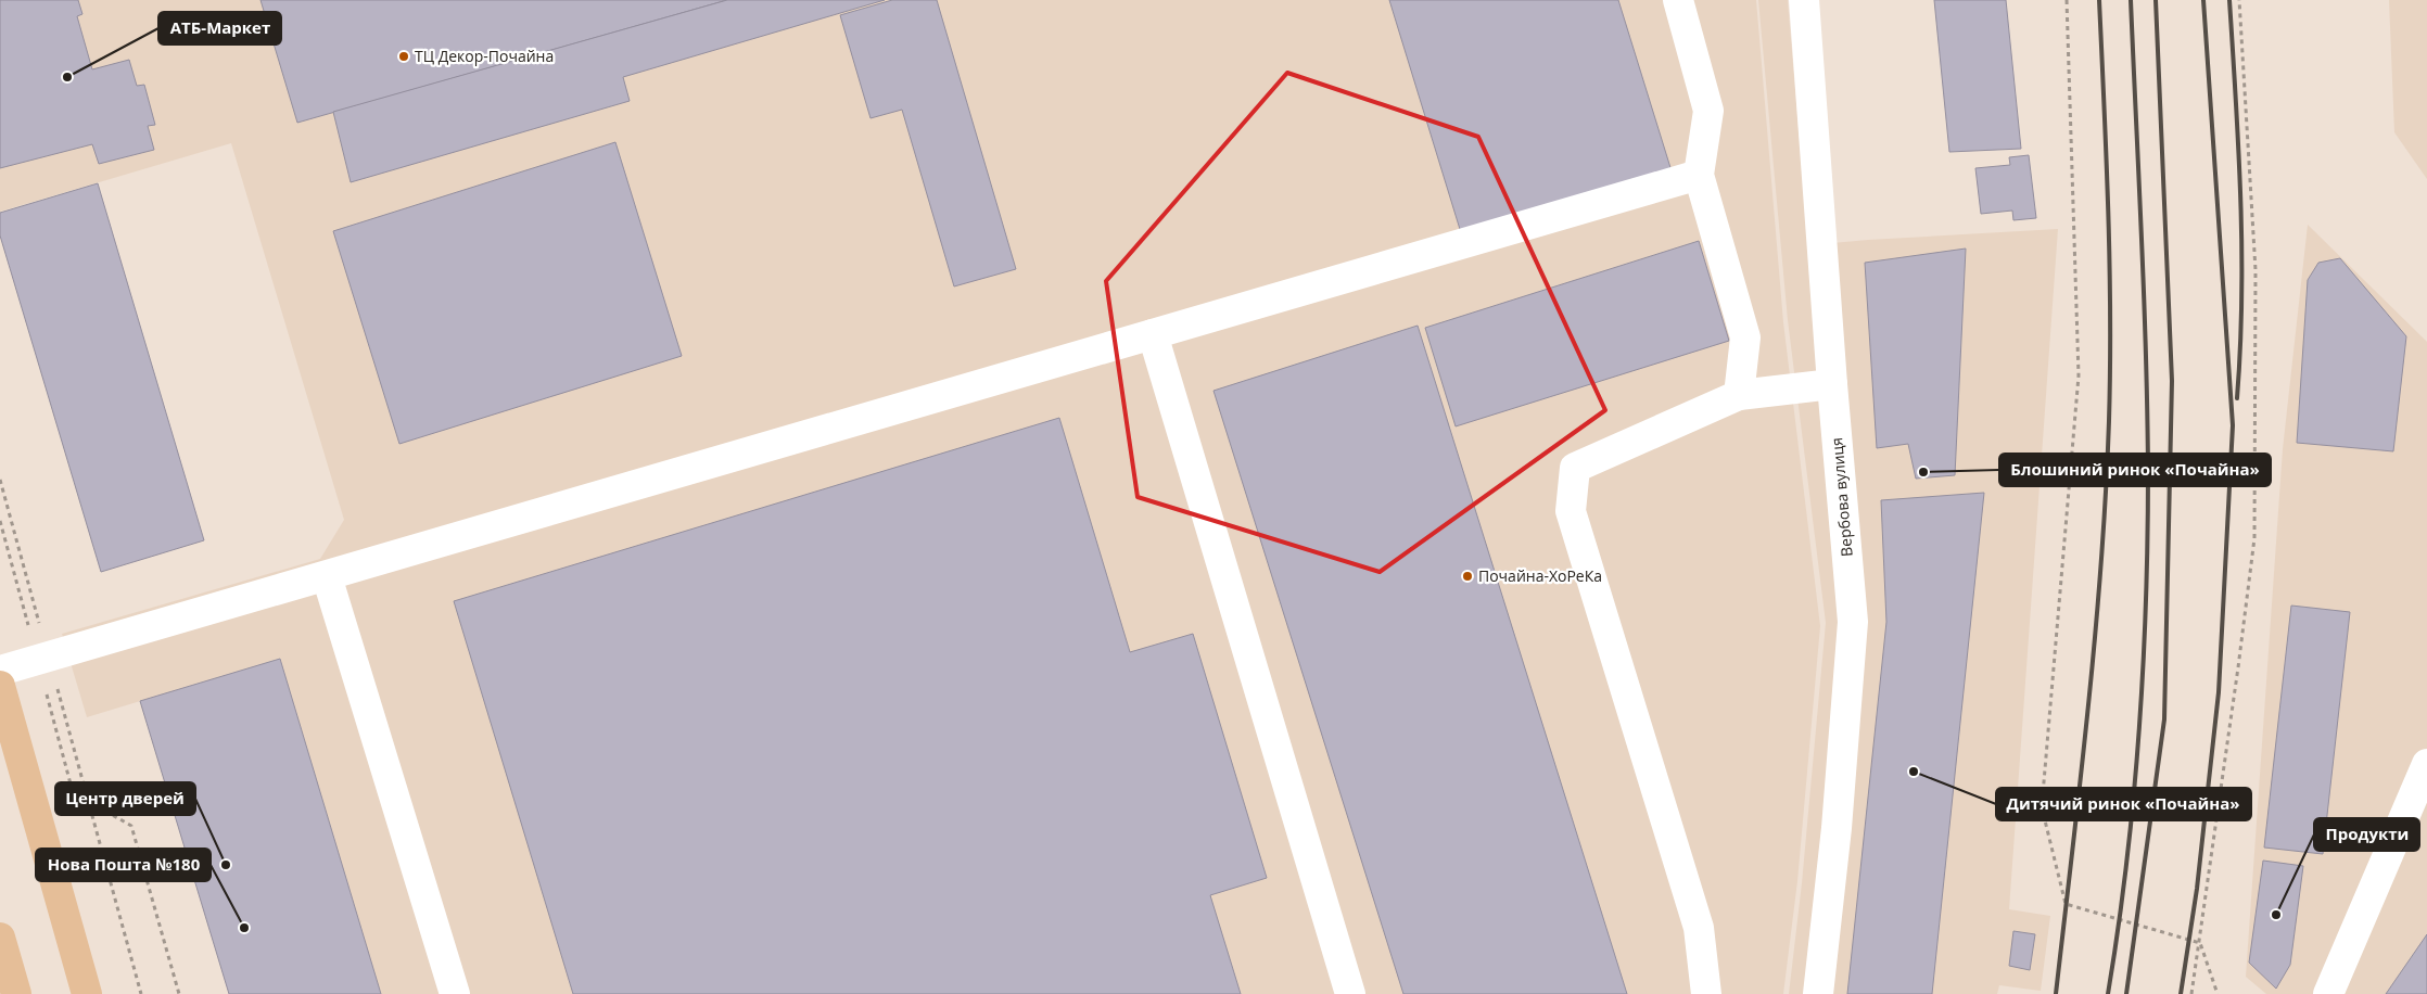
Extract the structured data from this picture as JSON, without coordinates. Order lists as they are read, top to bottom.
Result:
{
  "streets": {
    "street": ["Вербова вулиця"]
  },
  "places": [
    "ТЦ Декор-Почайна",
    "АТБ-Маркет",
    "Блошиний ринок «Почайна»",
    "Почайна-ХоРеКа",
    "Дитячий ринок «Почайна»",
    "Центр дверей",
    "Продукти",
    "Нова Пошта №180"
  ]
}
